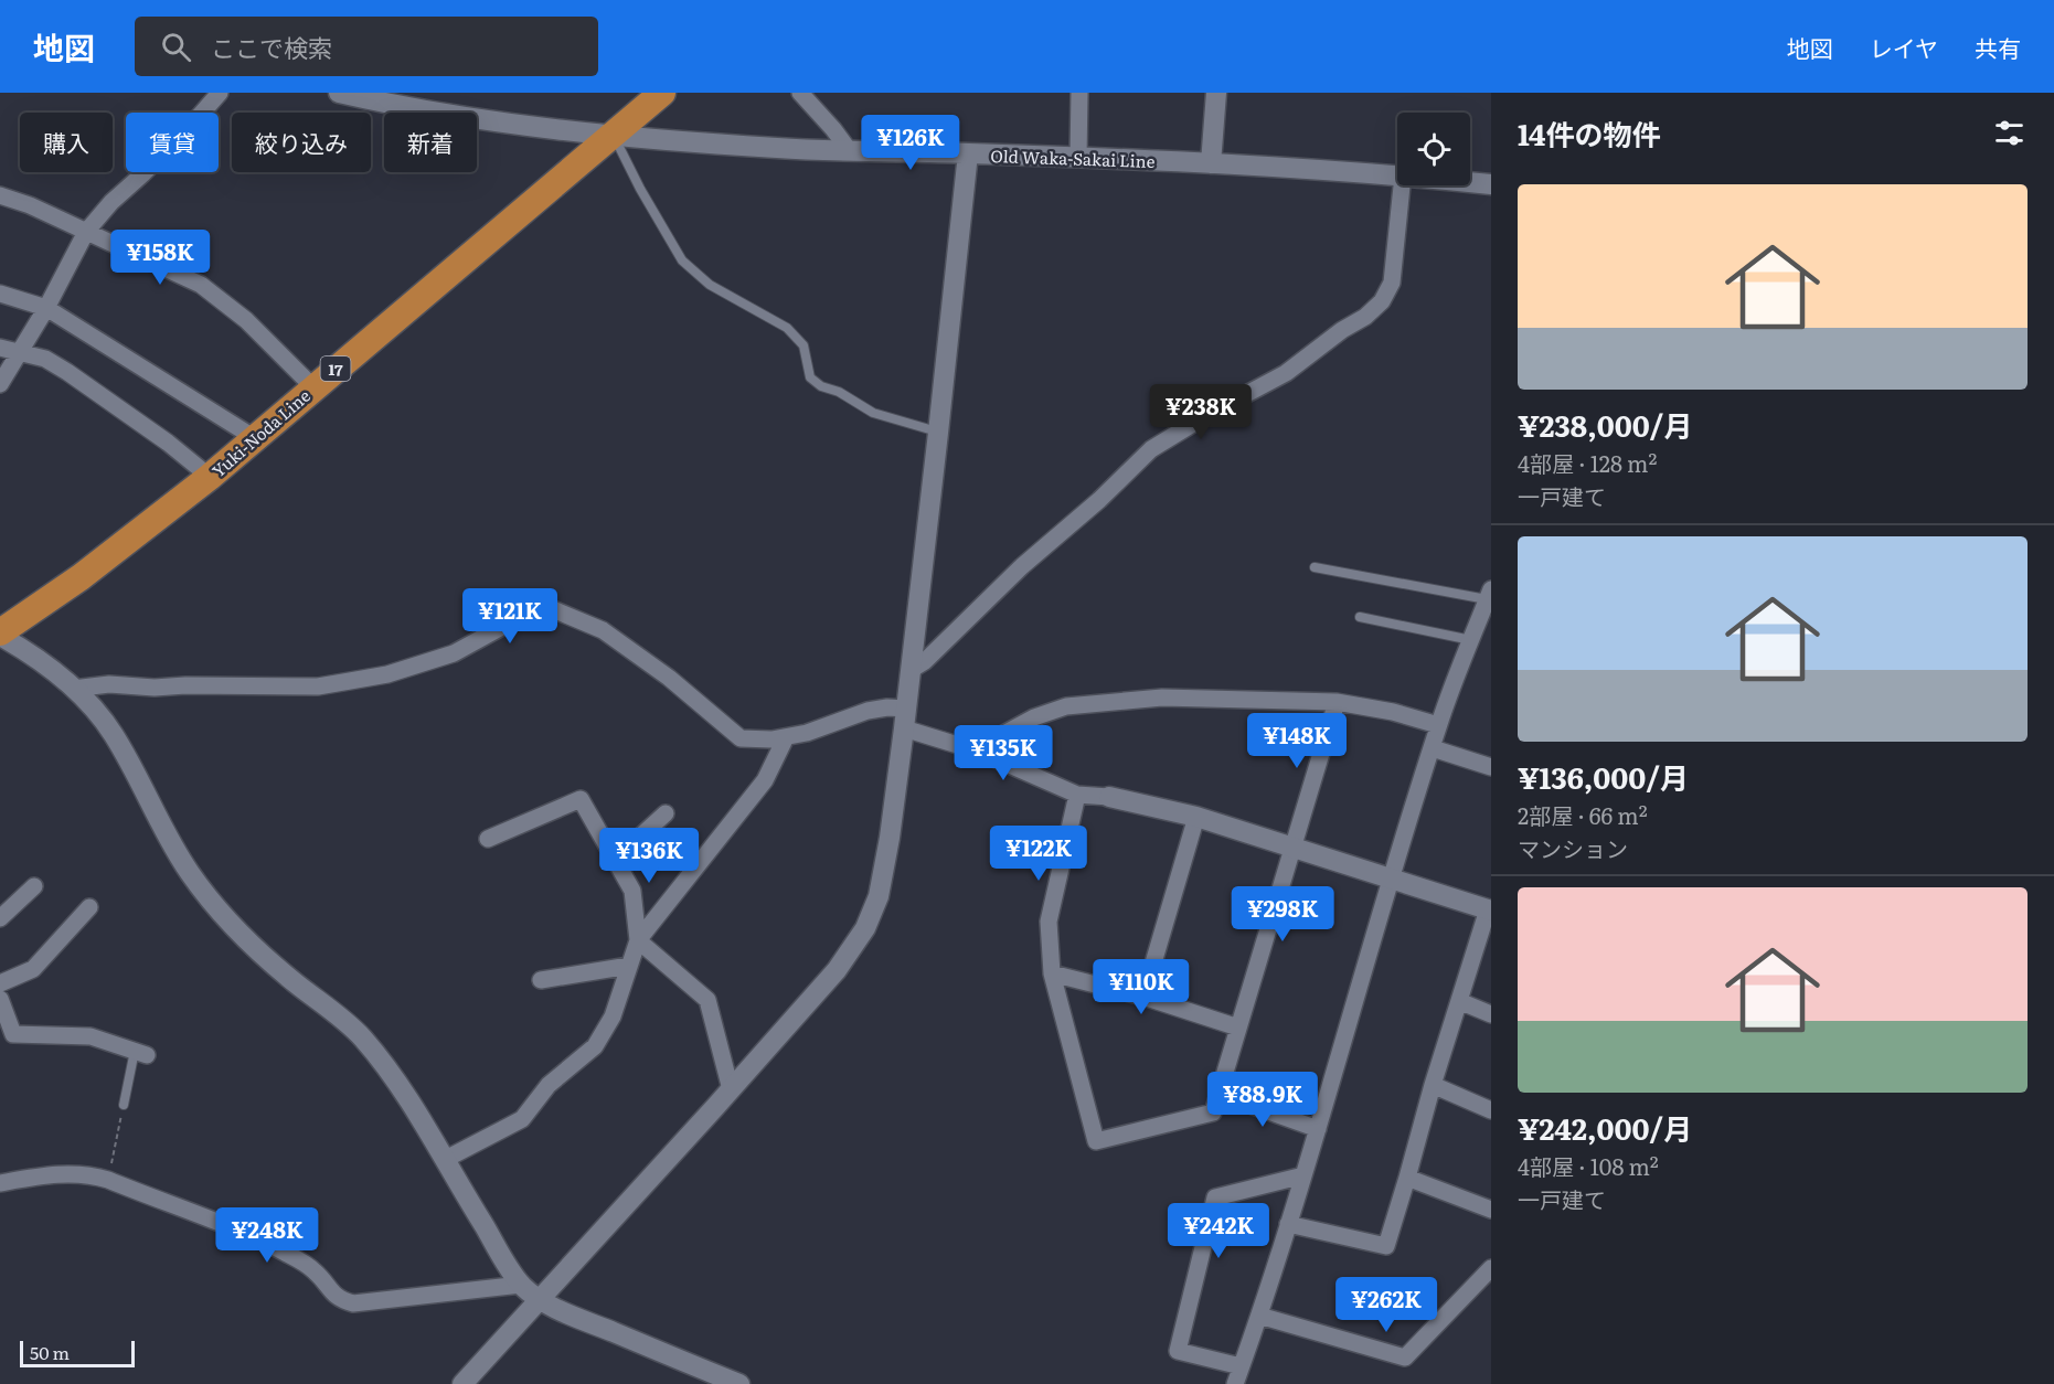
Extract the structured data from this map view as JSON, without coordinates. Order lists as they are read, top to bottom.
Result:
{
  "streets": {
    "main road": ["17", "Yuki-Noda Line"],
    "street": ["Old Waka-Sakai Line"]
  },
  "crossings": [
    ["Old Waka-Sakai Line", "Yuki-Noda Line"]
  ],
  "scale_bar": "50 m",
  "page": {
    "header": "地図",
    "search": "ここで検索",
    "nav": ["地図", "レイヤ", "共有"],
    "heading": "14件の物件",
    "chip": [
      "購入",
      "賃貸",
      "絞り込み",
      "新着"
    ],
    "price": [
      "¥126K",
      "¥158K",
      "¥238K",
      "¥121K",
      "¥148K",
      "¥135K",
      "¥122K",
      "¥136K",
      "¥298K",
      "¥110K",
      "¥88.9K",
      "¥242K",
      "¥248K",
      "¥262K"
    ],
    "list": [
      {
        "name": "¥238,000/月",
        "note": "4部屋 · 128 m² · 一戸建て"
      },
      {
        "name": "¥136,000/月",
        "note": "2部屋 · 66 m² · マンション"
      },
      {
        "name": "¥242,000/月",
        "note": "4部屋 · 108 m² · 一戸建て"
      }
    ],
    "scale": "50 m"
  }
}
